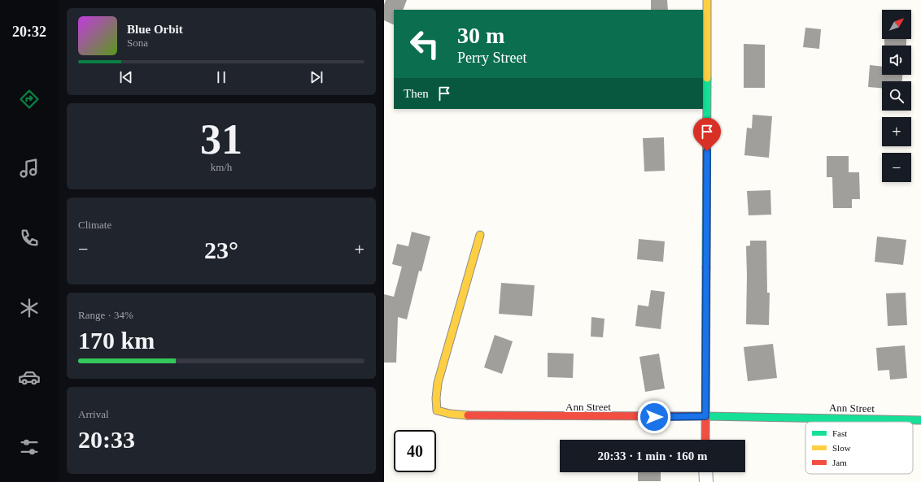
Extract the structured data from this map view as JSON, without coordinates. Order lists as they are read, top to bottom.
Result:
{
  "streets": {
    "street": ["Ann Street"]
  },
  "legend": ["Fast", "Slow", "Jam"],
  "north": "top right",
  "page": {
    "tabs": "20:32",
    "map_buttons": ["+", "−"],
    "turn": ["30 m", "Perry Street"],
    "song": ["Blue Orbit", "Sona"],
    "then": "Then",
    "tile": [
      ["31", "km/h"],
      "Climate",
      ["Range · 34%", "170 km"],
      ["Arrival", "20:33"]
    ],
    "heat": ["−", "23°", "+"],
    "limit": "40",
    "trip": "20:33 · 1 min · 160 m"
  }
}
